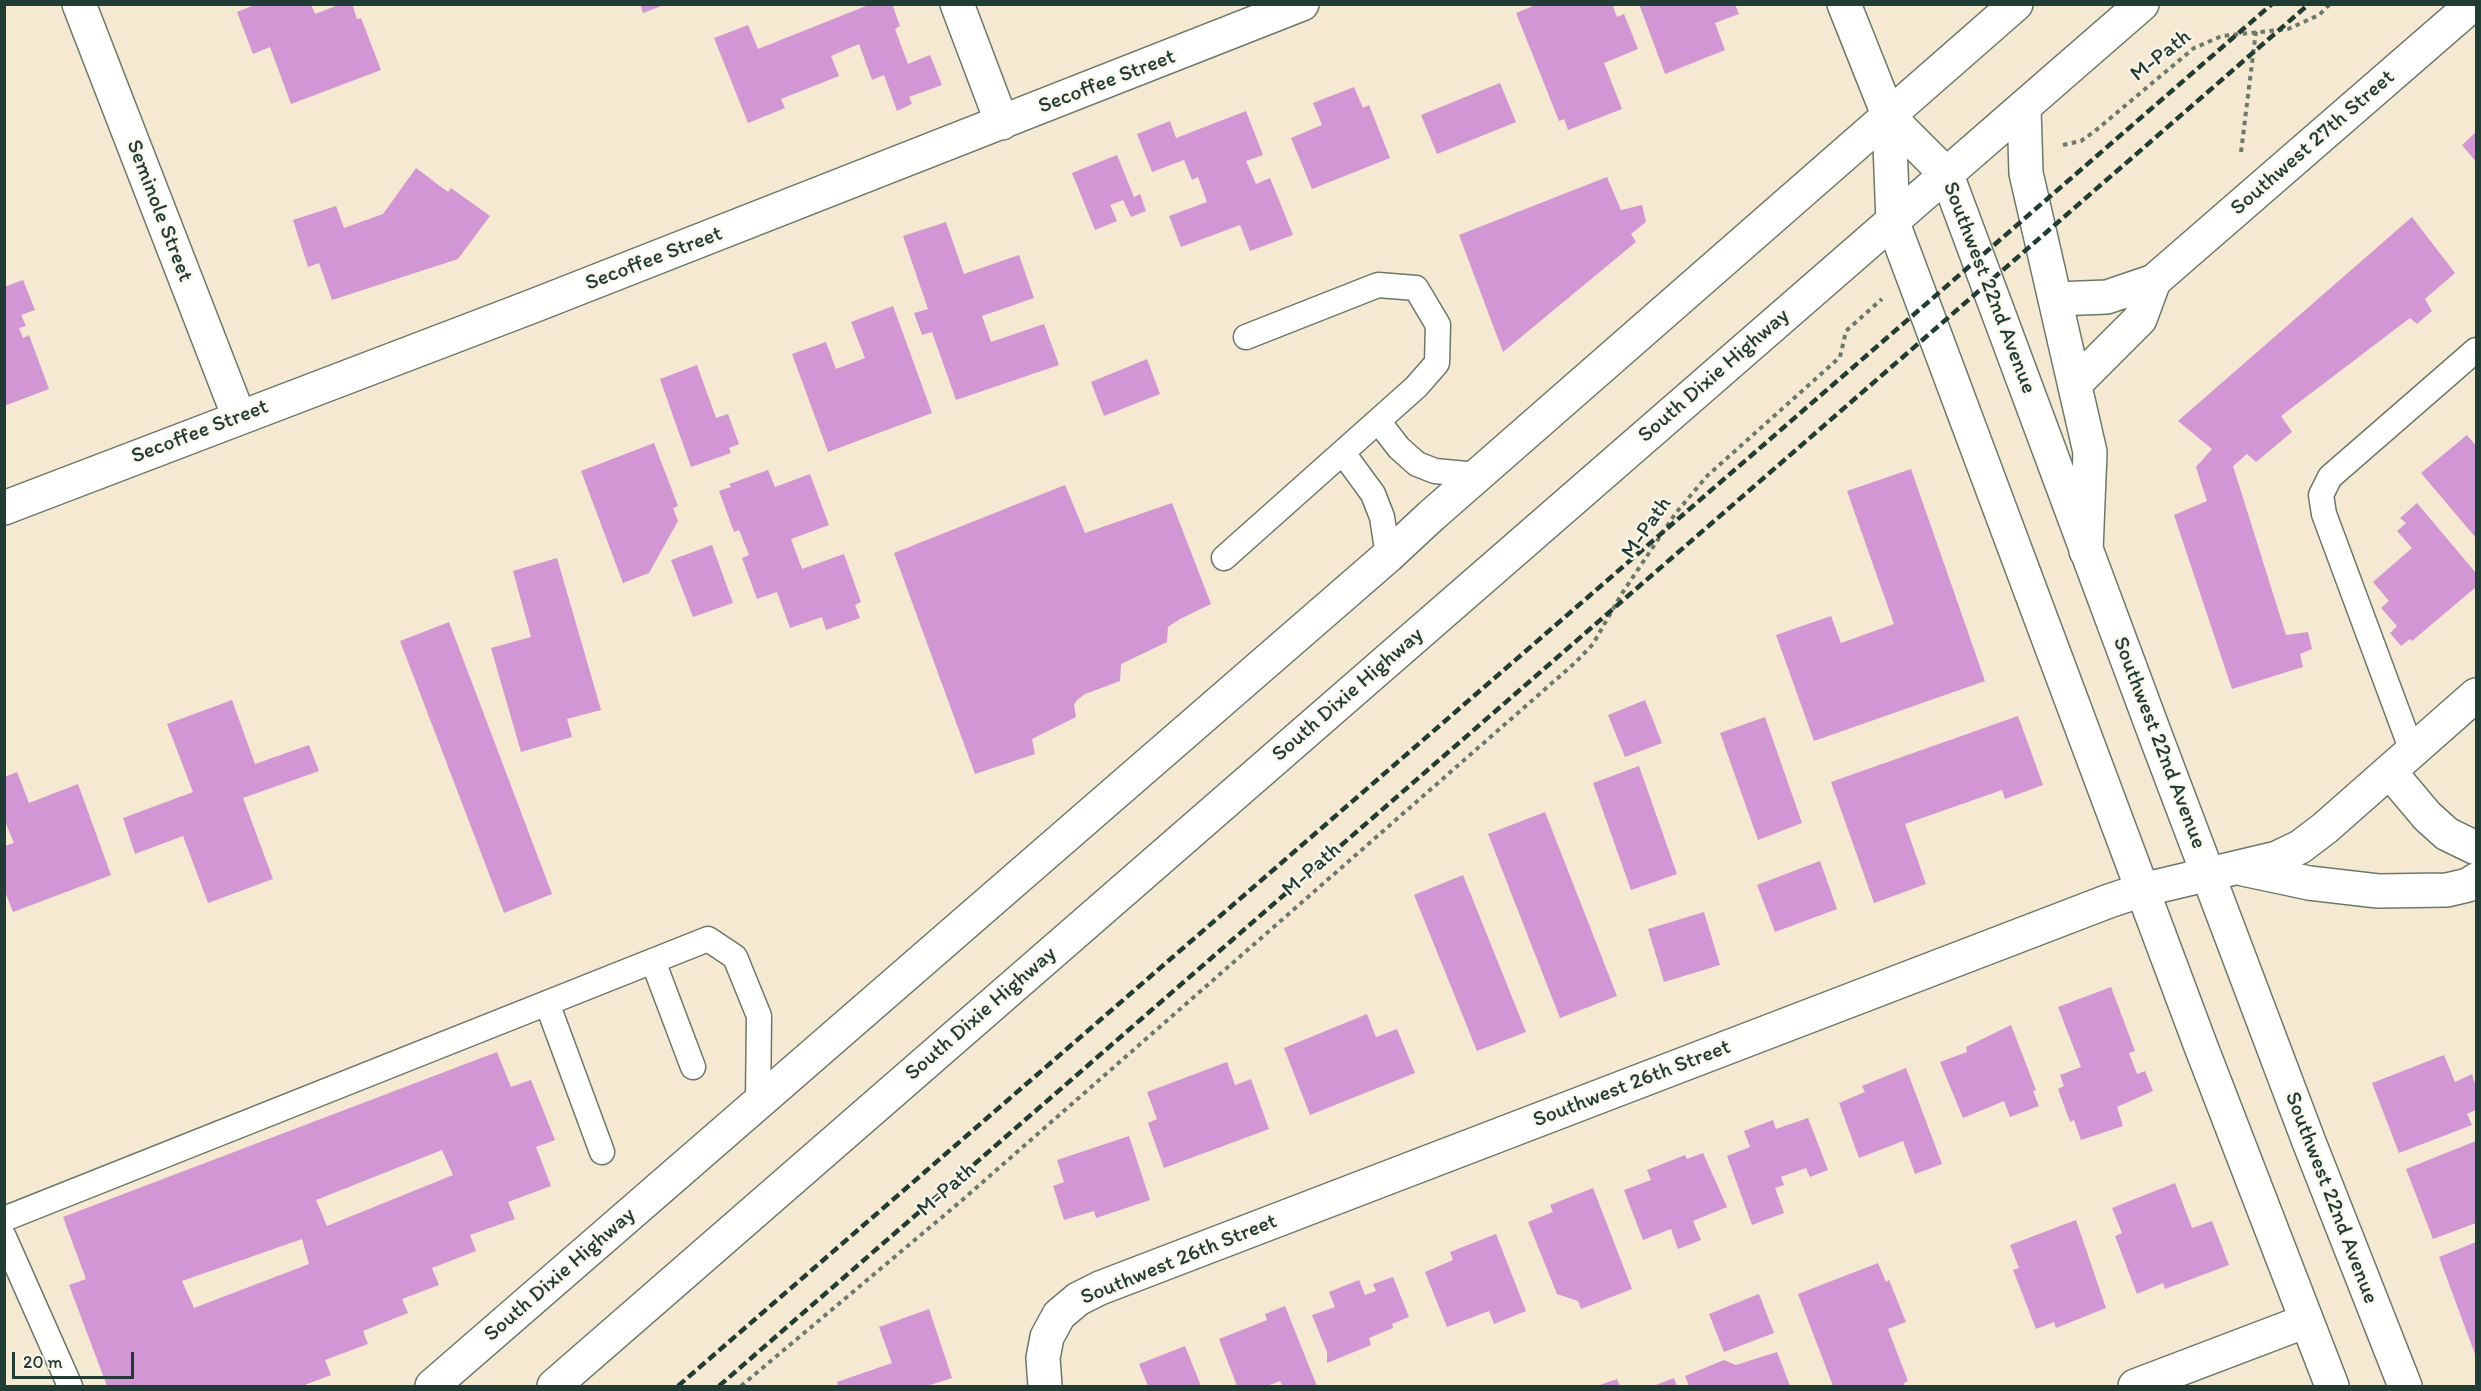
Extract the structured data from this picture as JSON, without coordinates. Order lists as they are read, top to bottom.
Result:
{
  "streets": {
    "main road": [
      "Secoffee Street",
      "Southwest 27th Street",
      "Seminole Street",
      "Southwest 22nd Avenue",
      "South Dixie Highway",
      "Southwest 26th Street"
    ],
    "path": ["M-Path"]
  },
  "crossings": [
    ["Secoffee Street", "Seminole Street"],
    ["Southwest 22nd Avenue", "South Dixie Highway"],
    ["Southwest 22nd Avenue", "Southwest 26th Street"]
  ],
  "scale_bar": "20 m"
}
